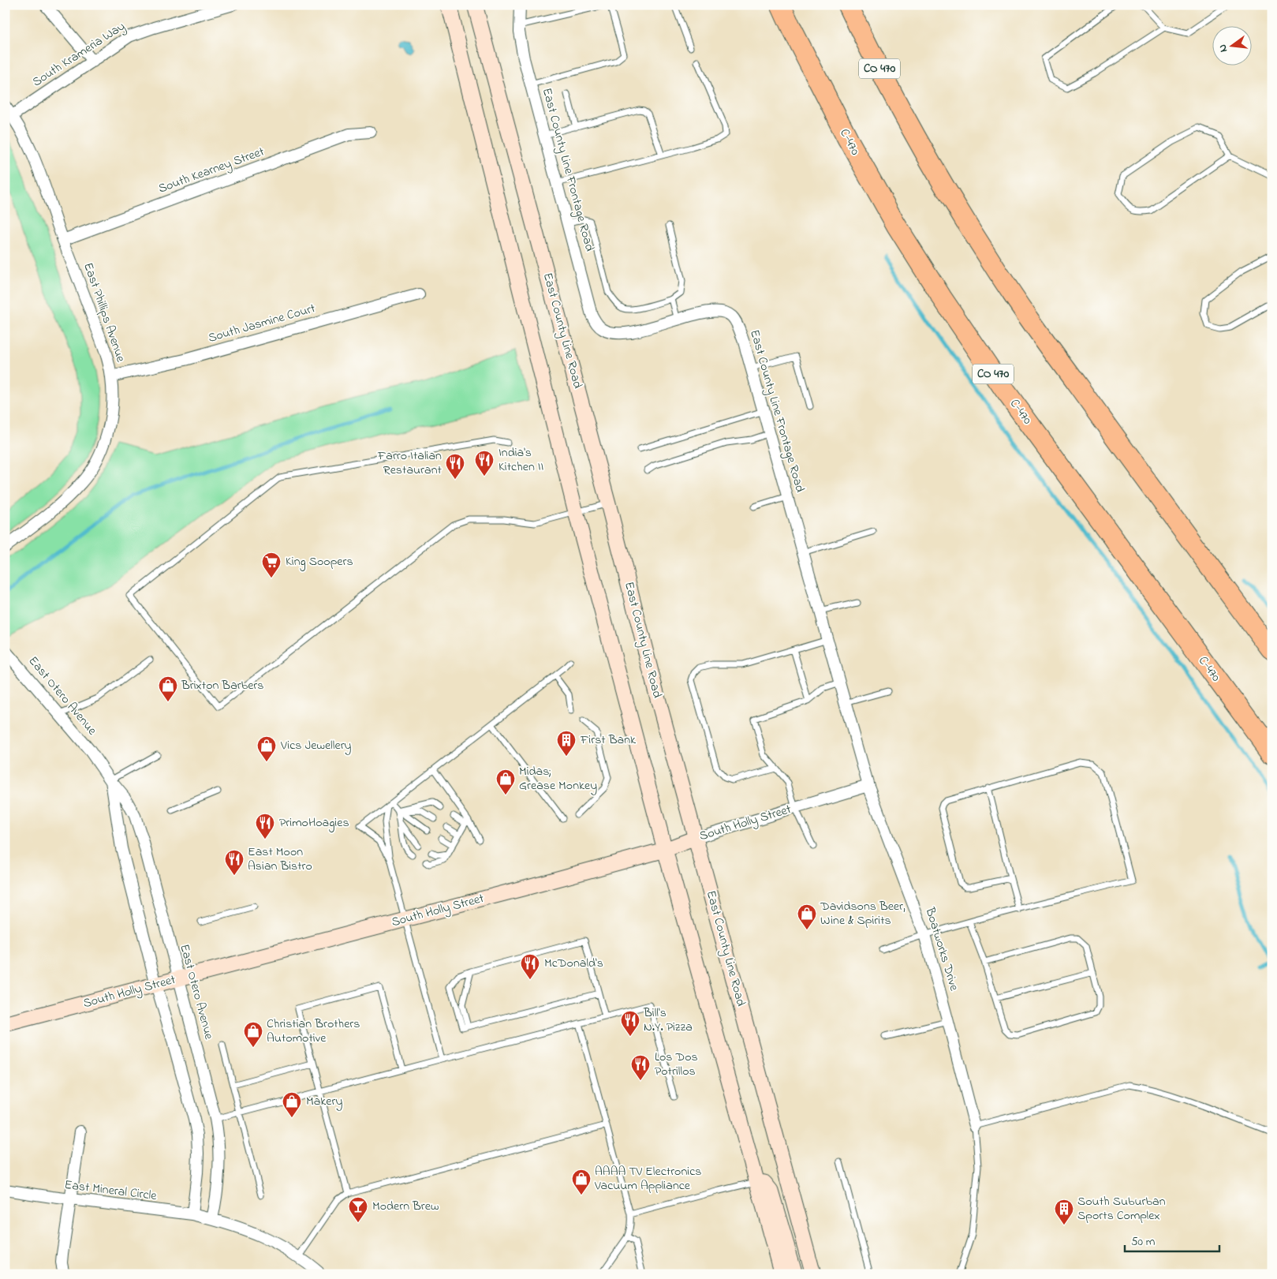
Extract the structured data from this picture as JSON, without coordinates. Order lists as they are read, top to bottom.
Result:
{
  "streets": {
    "highway": ["CO 470", "C-470"],
    "main road": ["East County Line Road", "South Holly Street"],
    "street": [
      "South Krameria Way",
      "East County Line Frontage Road",
      "South Kearney Street",
      "East Phillips Avenue",
      "South Jasmine Court",
      "East Otero Avenue",
      "Boatworks Drive",
      "East Mineral Circle"
    ]
  },
  "crossings": [
    ["South Krameria Way", "East Phillips Avenue"],
    ["East County Line Frontage Road", "South Holly Street"],
    ["East County Line Frontage Road", "Boatworks Drive"],
    ["South Kearney Street", "East Phillips Avenue"],
    ["East Phillips Avenue", "South Jasmine Court"],
    ["East County Line Road", "South Holly Street"],
    ["East Otero Avenue", "South Holly Street"],
    ["East Otero Avenue", "East Mineral Circle"],
    ["South Holly Street", "Boatworks Drive"]
  ],
  "places": {
    "restaurant": [
      "India's Kitchen II",
      "Farro Italian Restaurant",
      "PrimoHoagies",
      "East Moon Asian Bistro",
      "McDonald's",
      "Bill's N.Y. Pizza",
      "Los Dos Potrillos"
    ],
    "supermarket": ["King Soopers"],
    "shop": [
      "Brixton Barbers",
      "Vics Jewellery",
      "Midas; Grease Monkey",
      "Davidsons Beer, Wine & Spirits",
      "Christian Brothers Automotive",
      "Makery",
      "AAAA TV Electronics Vacuum Appliance"
    ],
    "building": ["First Bank", "South Suburban Sports Complex"],
    "bar": ["Modern Brew"]
  },
  "scale_bar": "50 m",
  "north": "left"
}
